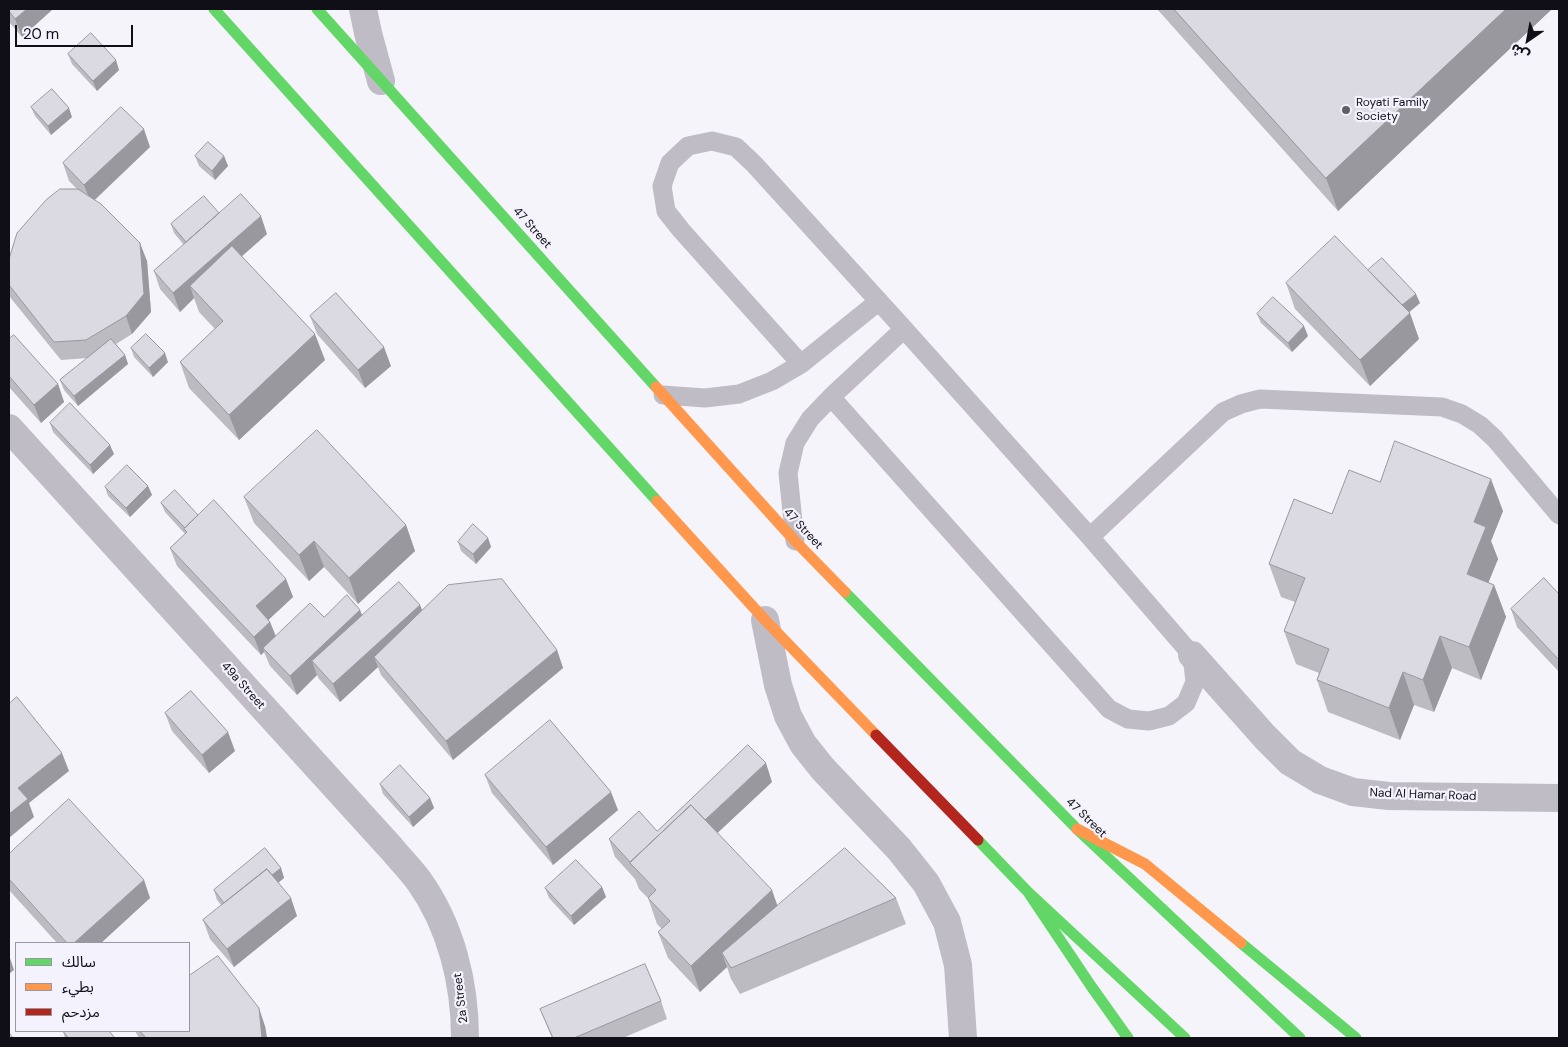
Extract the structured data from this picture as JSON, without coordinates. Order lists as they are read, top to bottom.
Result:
{
  "streets": {
    "street": [
      "47 Street",
      "49a Street",
      "Nad Al Hamar Road",
      "2a Street"
    ]
  },
  "crossings": [
    ["49a Street", "2a Street"]
  ],
  "places": ["Royati Family Society"],
  "legend": ["سالك", "بطيء", "مزدحم"],
  "scale_bar": "20 m",
  "north": "bottom left"
}
